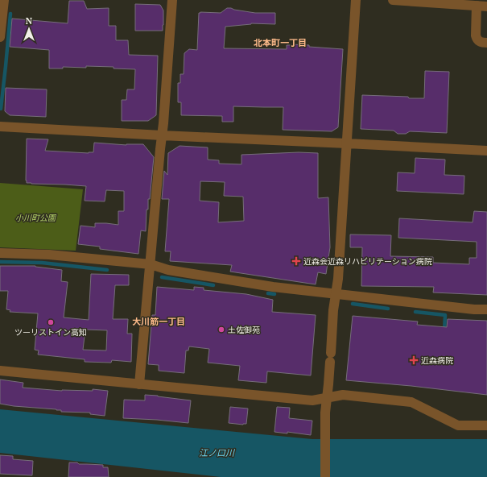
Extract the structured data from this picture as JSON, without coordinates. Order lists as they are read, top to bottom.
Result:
{
  "districts": ["北本町一丁目", "大川筋一丁目"],
  "water": ["江ノ口川"],
  "parks": ["小川町公園"],
  "places": {
    "health": ["近森会近森リハビリテーション病院", "近森病院"],
    "other": ["ツーリストイン高知", "土佐御苑"]
  },
  "north": "top"
}
